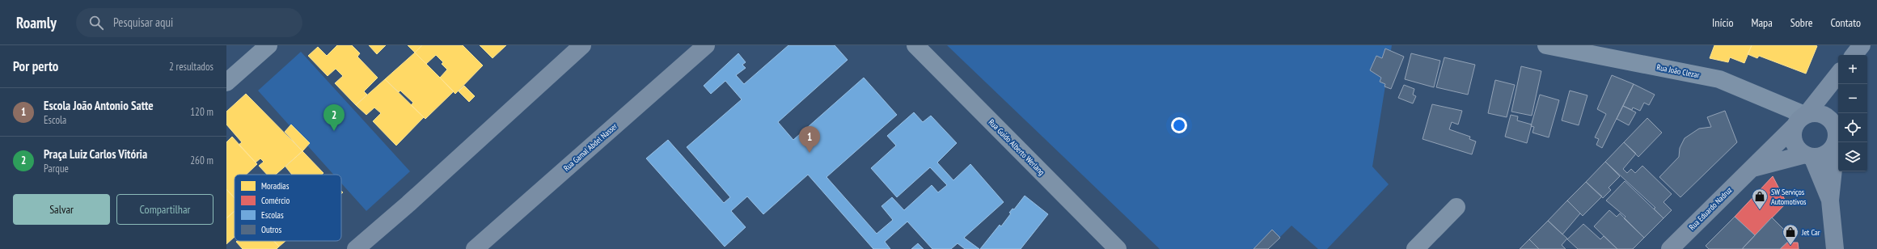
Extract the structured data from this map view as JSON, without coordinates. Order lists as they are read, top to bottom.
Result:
{
  "streets": {
    "street": [
      "Rua João Clezar",
      "Rua Gamal Abdel Nasser",
      "Rua Guido Alberto Werlang",
      "Rua Eduardo Nadruz"
    ]
  },
  "crossings": [
    ["Rua João Clezar", "Rua Eduardo Nadruz"]
  ],
  "places": {
    "shop": ["SW Serviços Automotivos", "Jet Car"]
  },
  "legend": [
    "Moradias",
    "Comércio",
    "Escolas",
    "Outros"
  ],
  "page": {
    "header": "Roamly",
    "search": "Pesquisar aqui",
    "nav": [
      "Início",
      "Mapa",
      "Sobre",
      "Contato"
    ],
    "heading": ["Por perto", "2 resultados"],
    "map_buttons": ["+", "−"],
    "list": [
      {
        "mark": "1",
        "name": "Escola João Antonio Satte",
        "note": "Escola",
        "value": "120 m"
      },
      {
        "mark": "2",
        "name": "Praça Luiz Carlos Vitória",
        "note": "Parque",
        "value": "260 m"
      }
    ],
    "pins": ["2", "1"],
    "buttons": ["Salvar", "Compartilhar"]
  }
}
